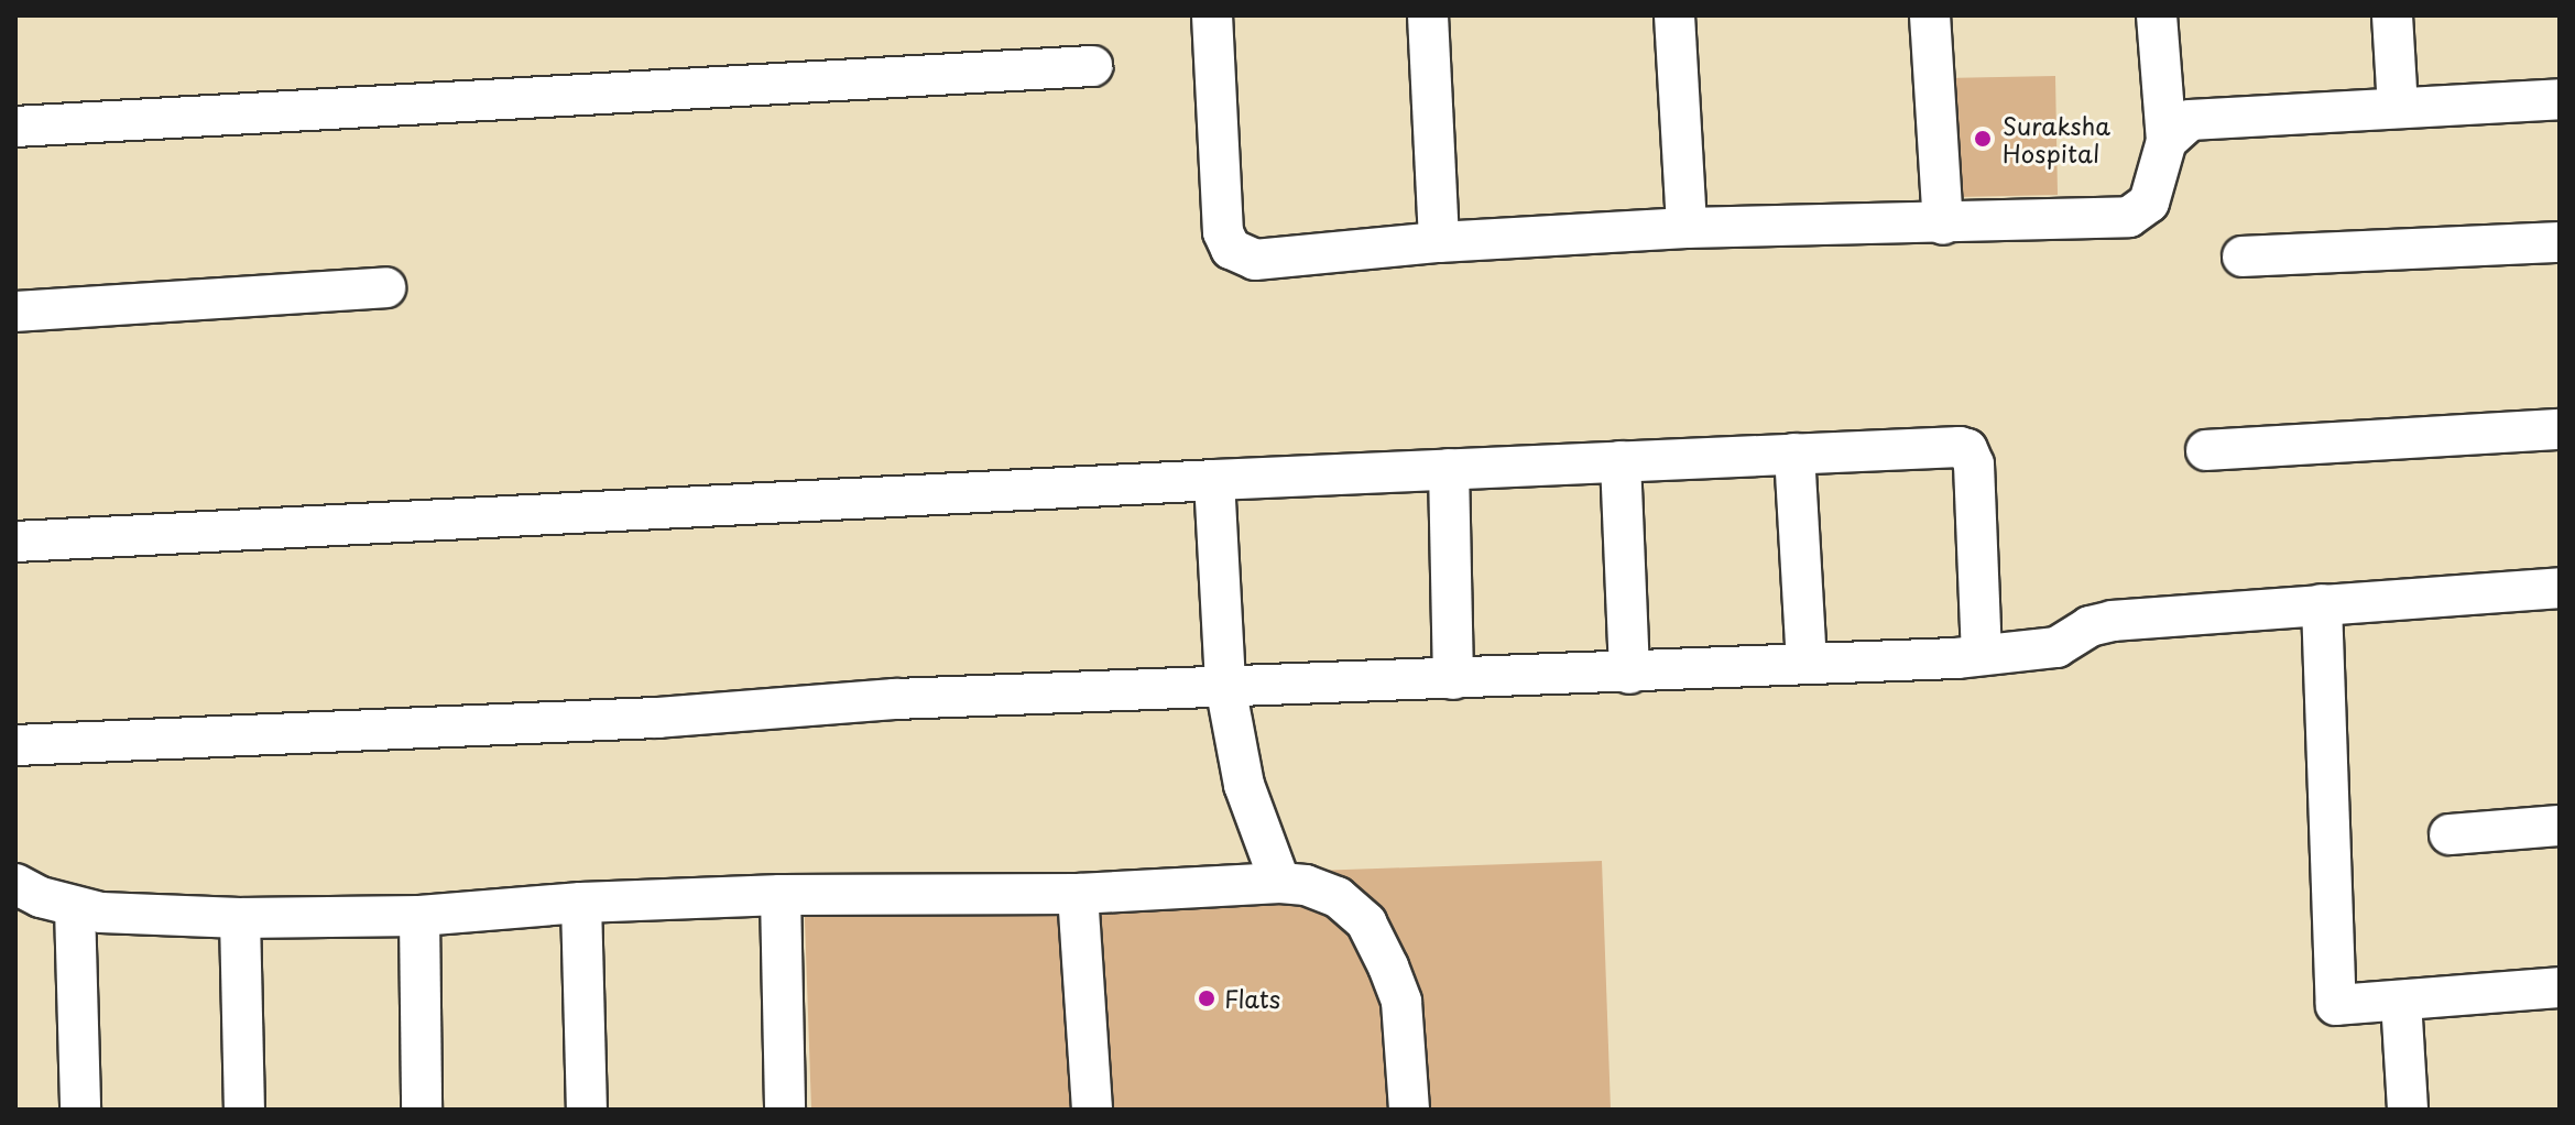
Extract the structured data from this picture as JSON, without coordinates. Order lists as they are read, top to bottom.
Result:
{
  "places": ["Suraksha Hospital", "Flats"]
}
